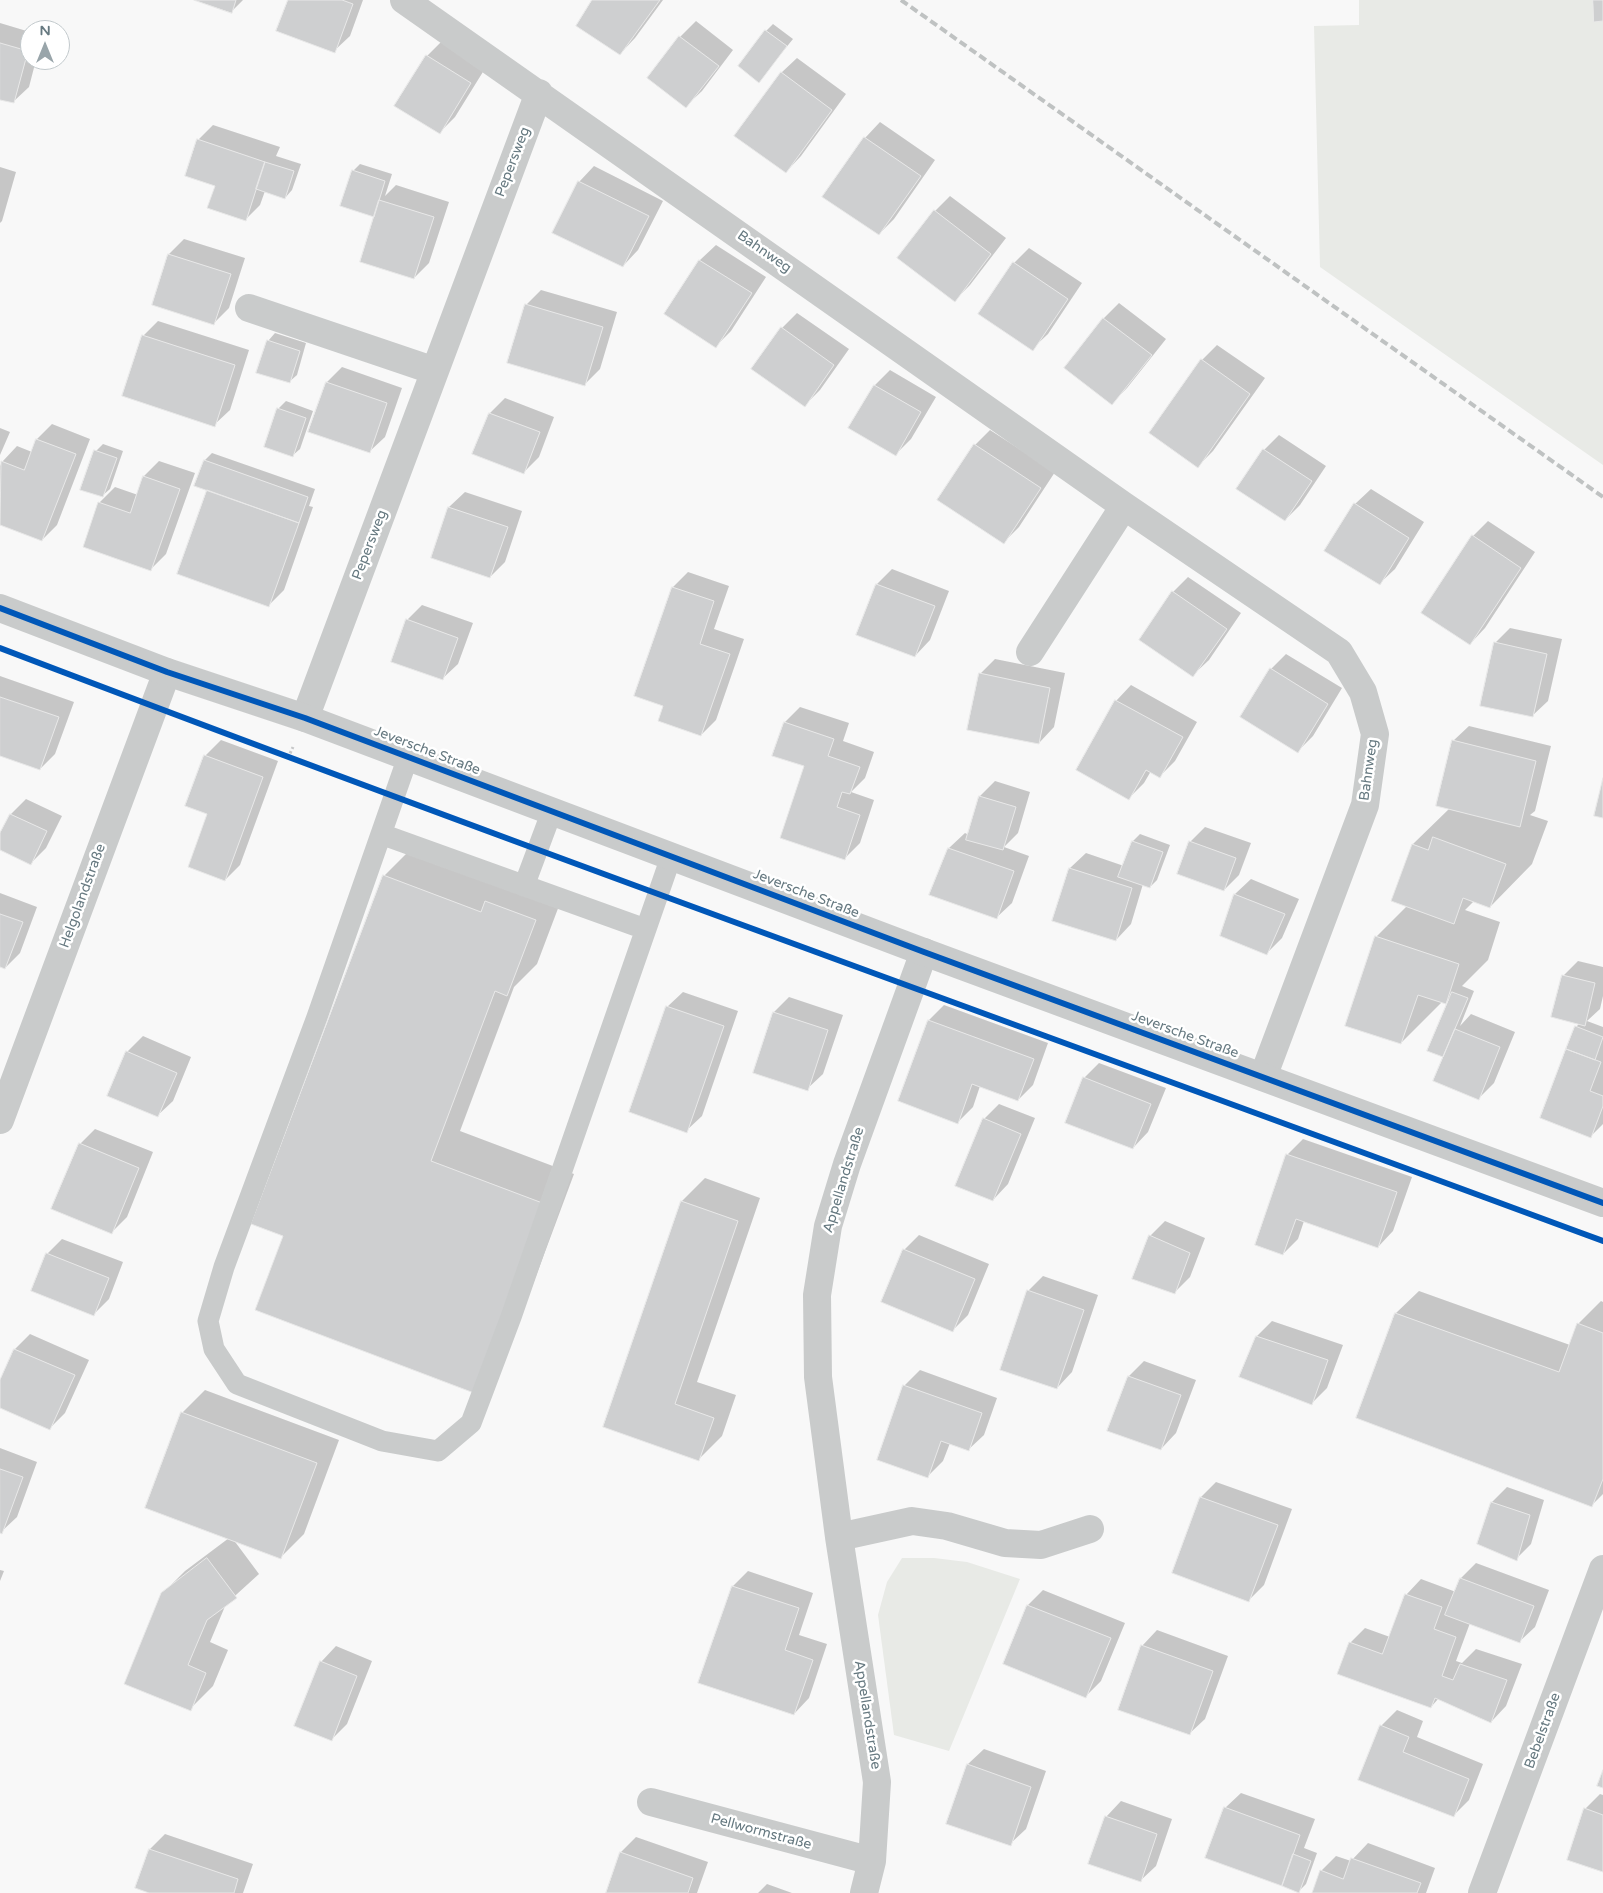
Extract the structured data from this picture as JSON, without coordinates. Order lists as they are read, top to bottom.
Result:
{
  "streets": {
    "street": [
      "Pepersweg",
      "Bahnweg",
      "Jeversche Straße",
      "Helgolandstraße",
      "Appellandstraße",
      "Bebelstraße",
      "Pellwormstraße"
    ]
  },
  "crossings": [
    ["Pepersweg", "Bahnweg"],
    ["Pepersweg", "Jeversche Straße"],
    ["Bahnweg", "Jeversche Straße"],
    ["Jeversche Straße", "Helgolandstraße"],
    ["Jeversche Straße", "Appellandstraße"],
    ["Appellandstraße", "Pellwormstraße"]
  ],
  "north": "top"
}
